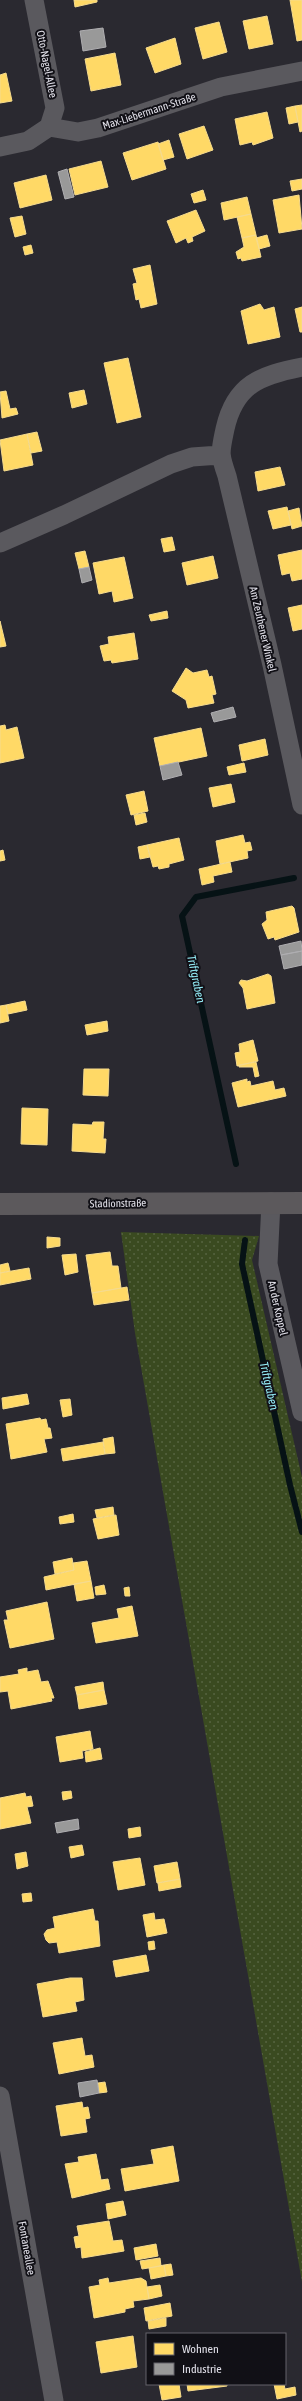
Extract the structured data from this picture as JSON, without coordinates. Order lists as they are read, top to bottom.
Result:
{
  "streets": {
    "street": [
      "Otto-Nagel-Allee",
      "Max-Liebermann-Straße",
      "Am Zeuthener Winkel",
      "Stadionstraße",
      "An der Koppel",
      "Fontaneallee"
    ]
  },
  "crossings": [
    ["Otto-Nagel-Allee", "Max-Liebermann-Straße"],
    ["Stadionstraße", "An der Koppel"]
  ],
  "water": ["Triftgraben"],
  "legend": ["Wohnen", "Industrie"]
}
